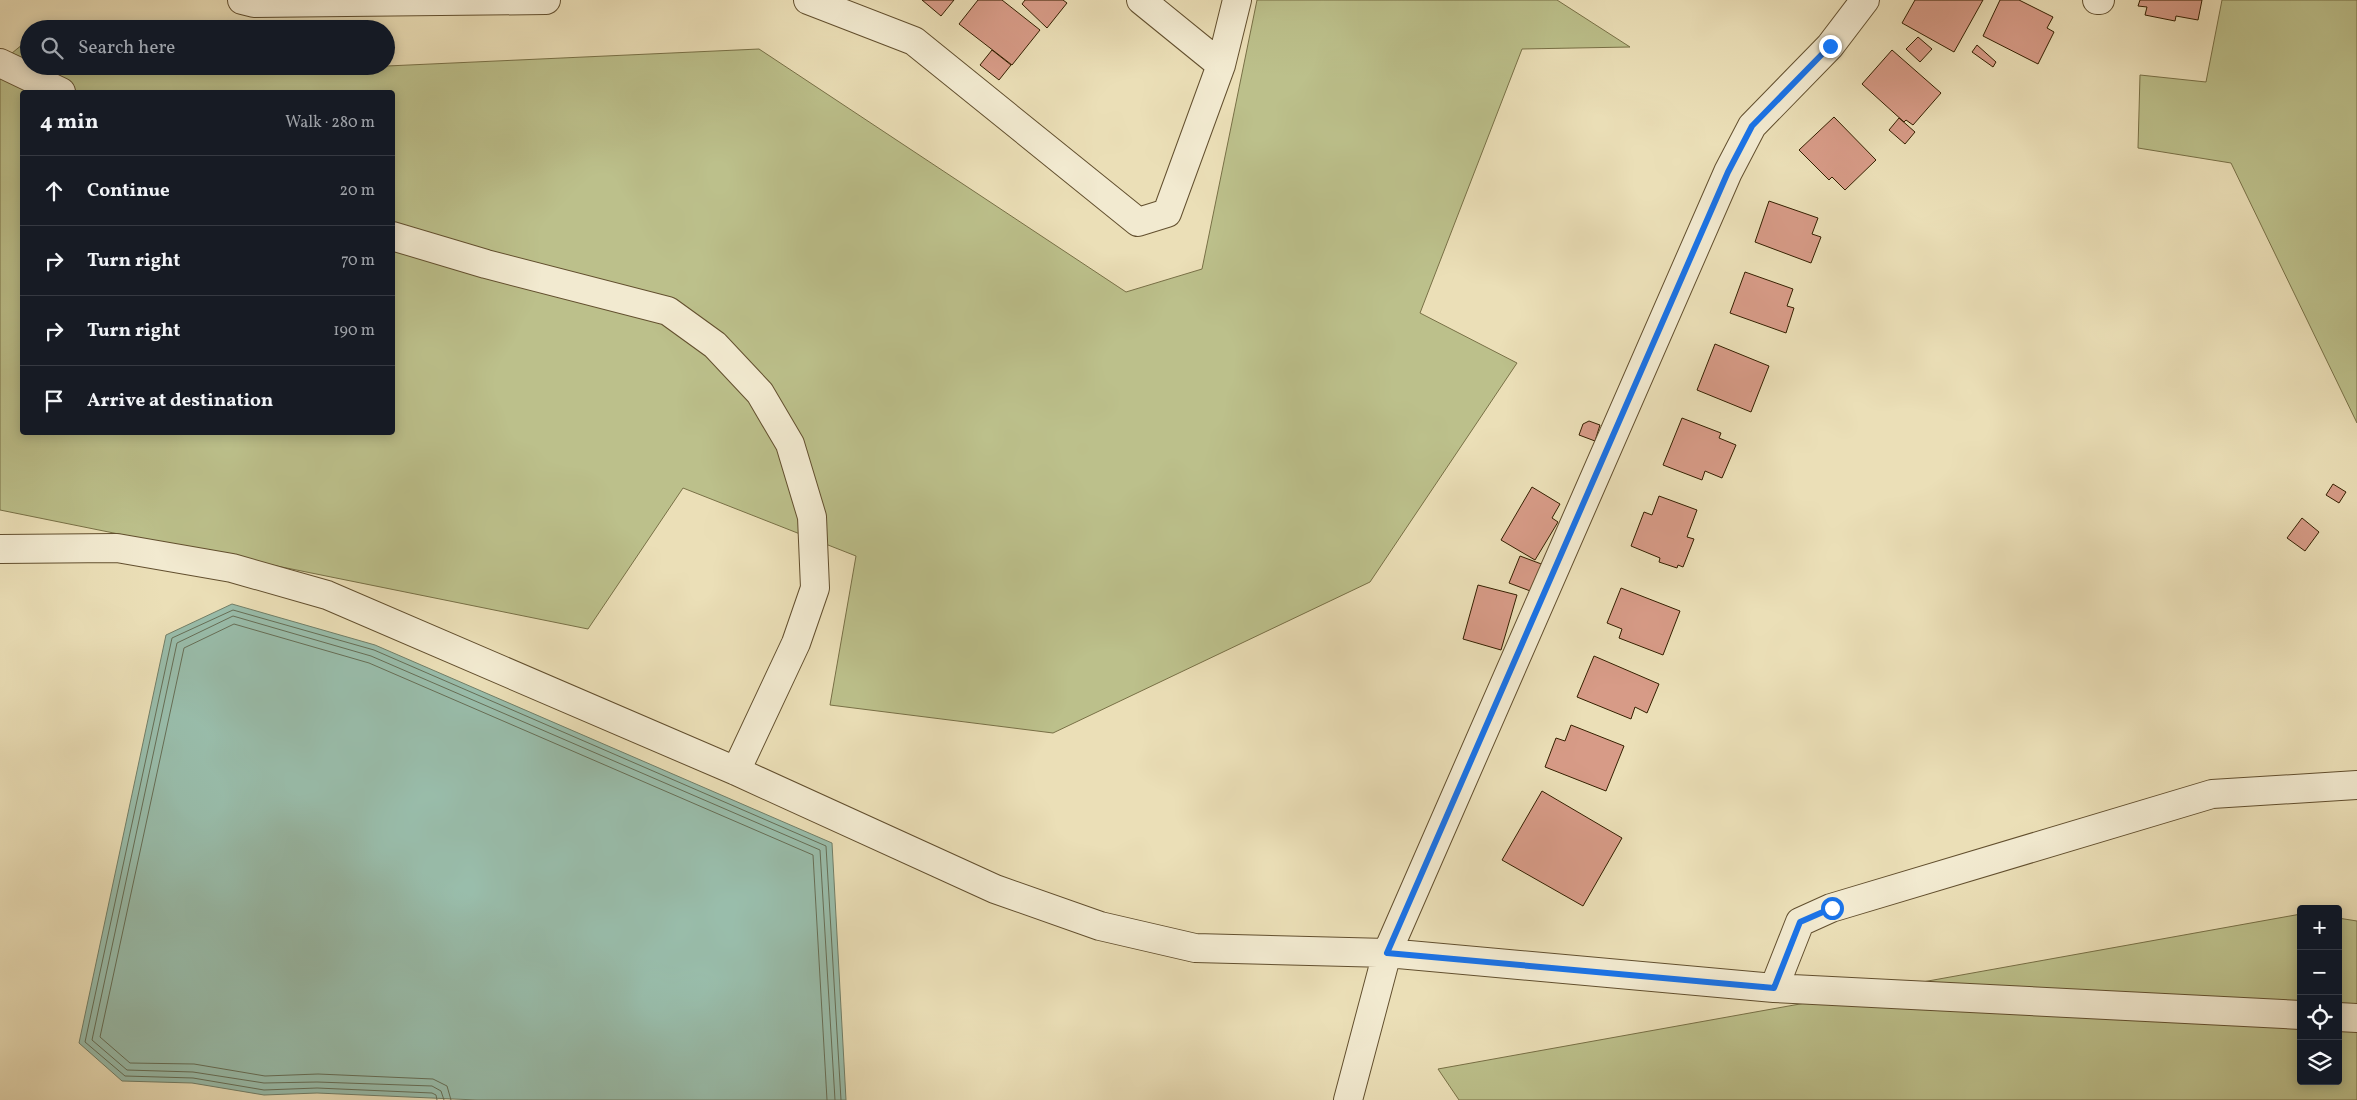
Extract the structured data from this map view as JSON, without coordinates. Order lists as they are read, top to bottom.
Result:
{
  "page": {
    "search": "Search here",
    "heading": ["4 min", "Walk · 280 m"],
    "list": [
      ["Continue", "20 m"],
      ["Turn right", "70 m"],
      ["Turn right", "190 m"],
      "Arrive at destination"
    ],
    "map_buttons": ["+", "−"]
  }
}
